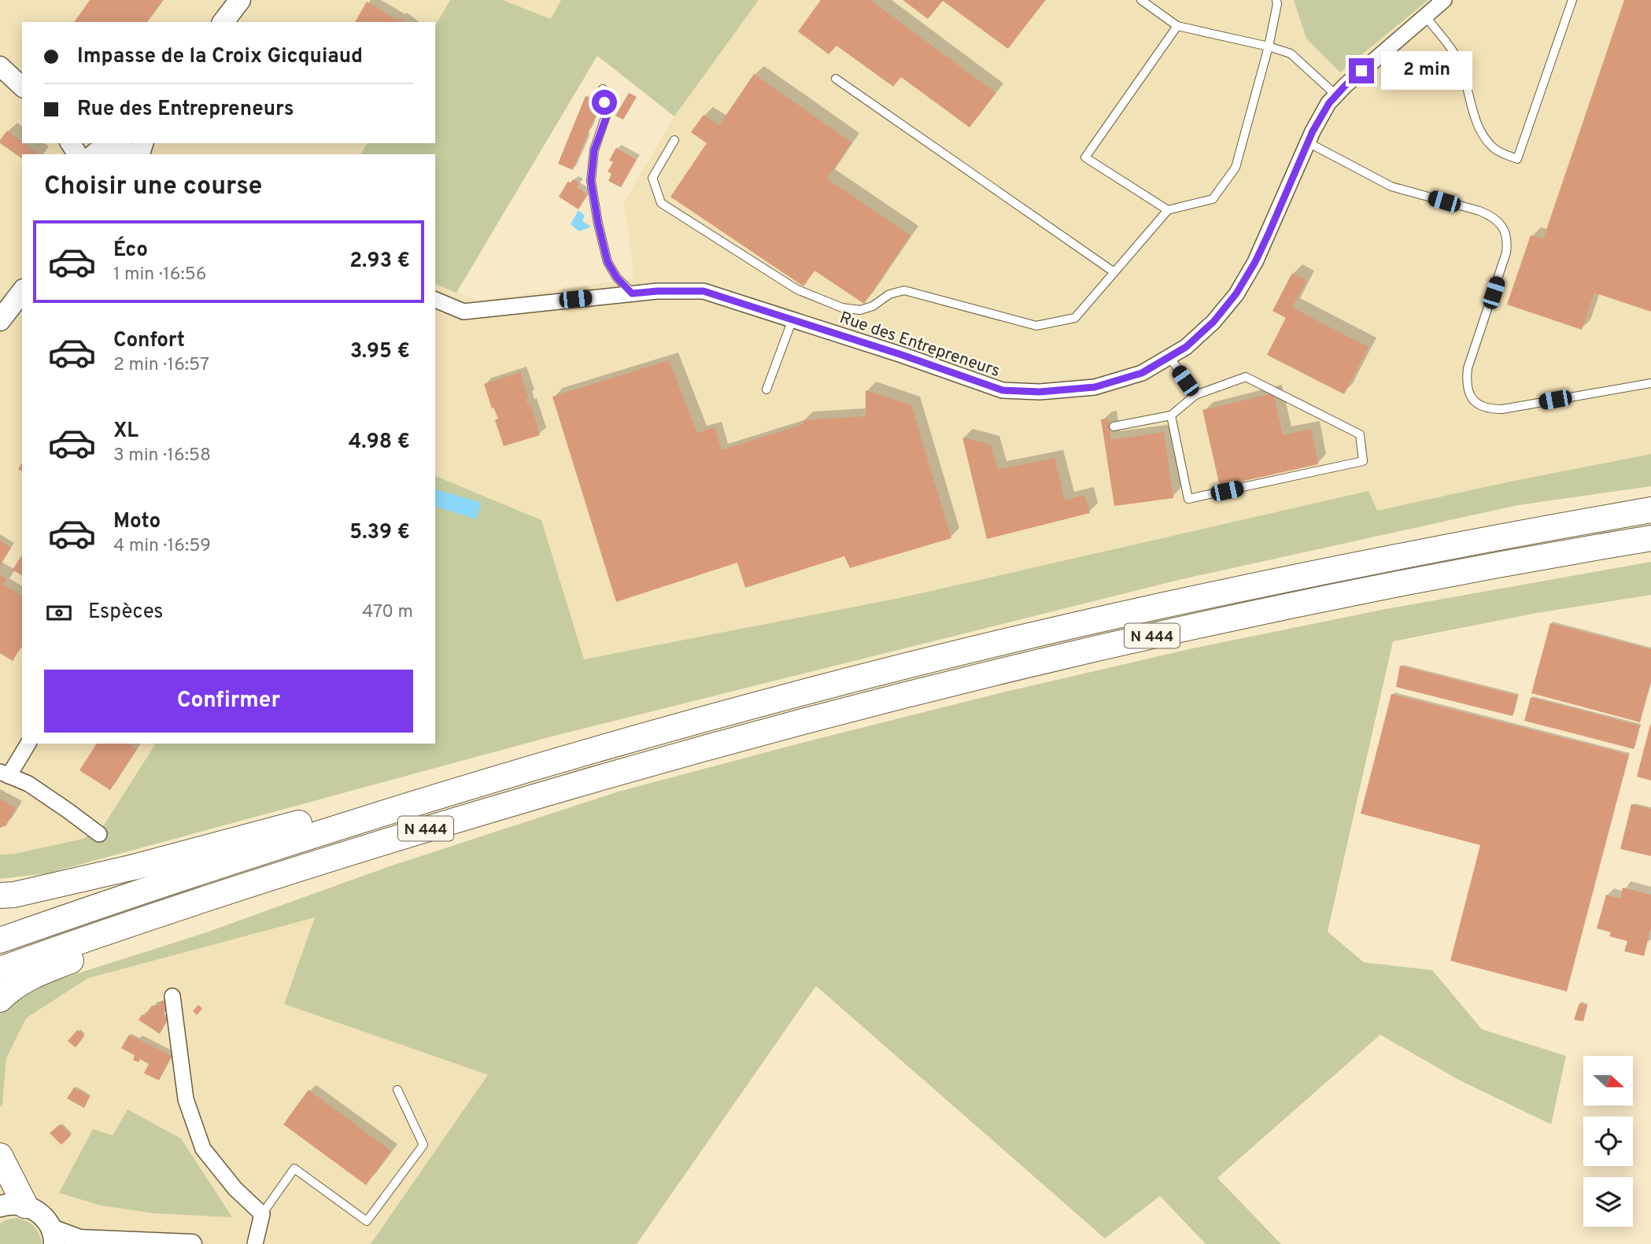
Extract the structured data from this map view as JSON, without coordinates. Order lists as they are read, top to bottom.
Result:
{
  "streets": {
    "highway": ["N 444"],
    "street": ["Rue des Entrepreneurs"]
  },
  "north": "right",
  "page": {
    "banner": ["Impasse de la Croix Gicquiaud", "Rue des Entrepreneurs"],
    "bubble": "2 min",
    "heading": "Choisir une course",
    "list": [
      {
        "name": "Éco",
        "note": "1 min · 16:56",
        "value": "2.93 €"
      },
      {
        "name": "Confort",
        "note": "2 min · 16:57",
        "value": "3.95 €"
      },
      {
        "name": "XL",
        "note": "3 min · 16:58",
        "value": "4.98 €"
      },
      {
        "name": "Moto",
        "note": "4 min · 16:59",
        "value": "5.39 €"
      }
    ],
    "pay": ["Espèces", "470 m"],
    "buttons": "Confirmer"
  }
}
